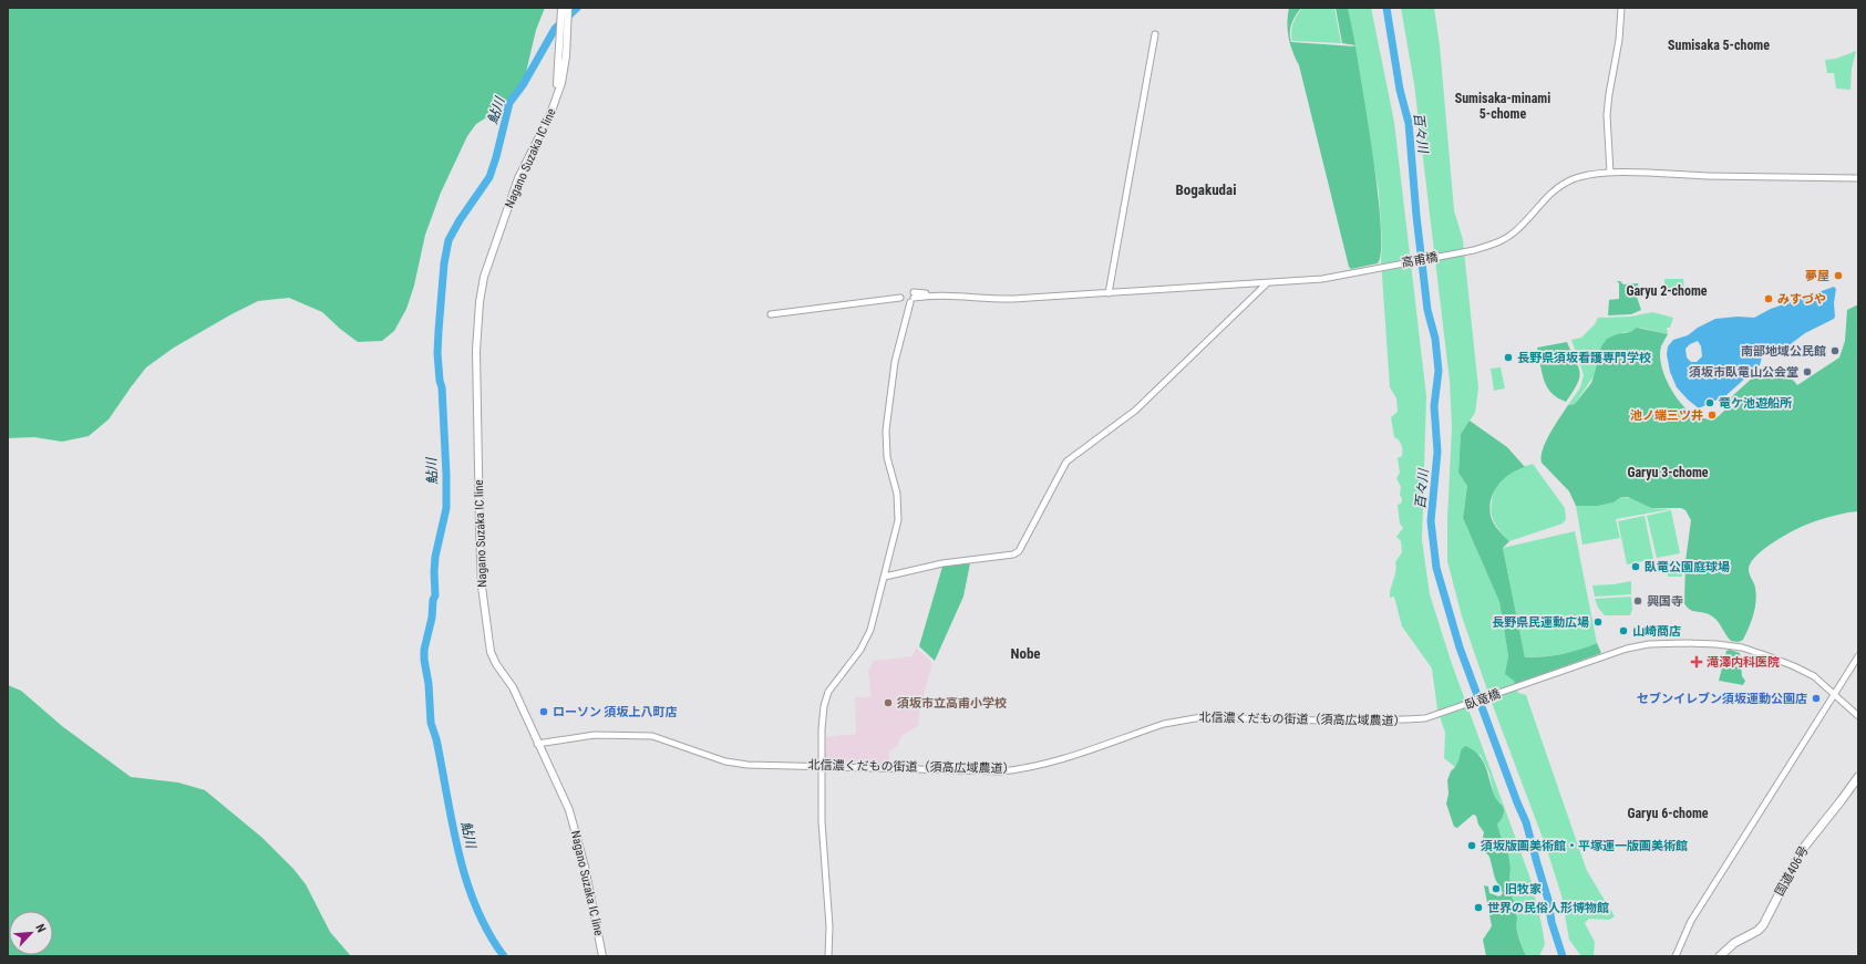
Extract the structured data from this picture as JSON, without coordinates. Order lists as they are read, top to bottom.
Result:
{
  "streets": {
    "highway": ["国道406号"],
    "main road": ["Nagano Suzaka IC line"],
    "street": ["高甫橋", "臥竜橋", "北信濃くだもの街道（須高広域農道）"]
  },
  "crossings": [
    ["Nagano Suzaka IC line", "北信濃くだもの街道（須高広域農道）"],
    ["臥竜橋", "北信濃くだもの街道（須高広域農道）"]
  ],
  "districts": [
    "Sumisaka 5-chome",
    "Sumisaka-minami 5-chome",
    "Bogakudai",
    "Garyu 2-chome",
    "Garyu 3-chome",
    "Nobe",
    "Garyu 6-chome"
  ],
  "water": ["鮎川", "百々川"],
  "places": {
    "other": [
      "夢屋",
      "みすづや",
      "南部地域公民館",
      "長野県須坂看護専門学校",
      "須坂市臥竜山公会堂",
      "竜ケ池遊船所",
      "池ノ端三ツ井",
      "臥竜公園庭球場",
      "興国寺",
      "長野県民運動広場",
      "山崎商店",
      "セブンイレブン須坂運動公園店",
      "須坂市立高甫小学校",
      "ローソン 須坂上八町店",
      "須坂版画美術館・平塚運一版画美術館",
      "旧牧家",
      "世界の民俗人形博物館"
    ],
    "health": ["滝澤内科医院"]
  },
  "north": "top right"
}
